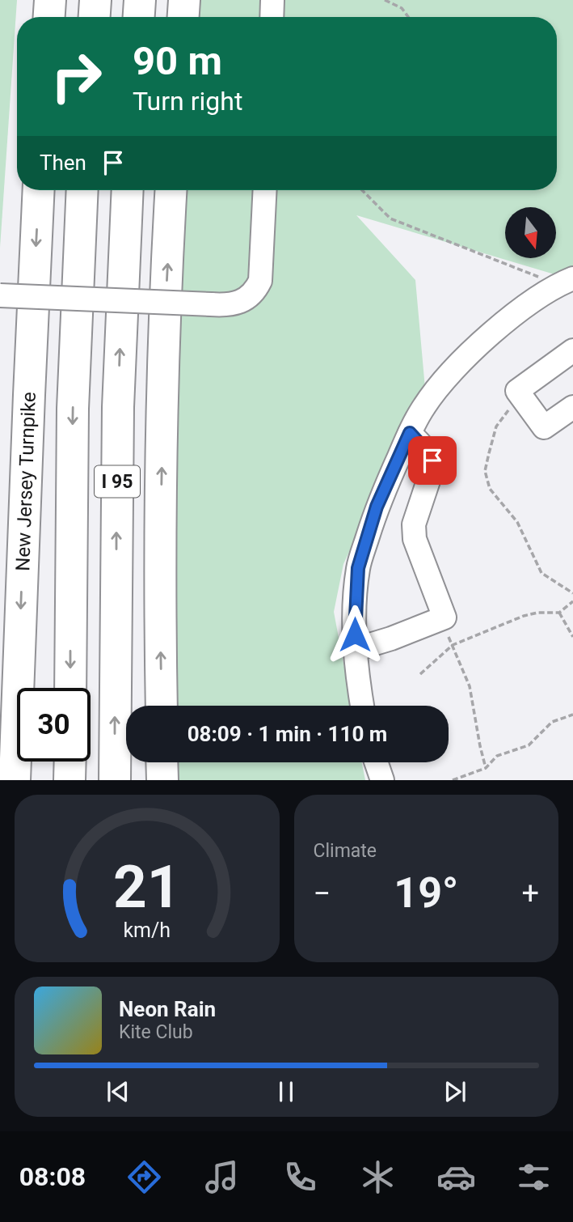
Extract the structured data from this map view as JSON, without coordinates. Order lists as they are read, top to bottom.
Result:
{
  "streets": {
    "highway": ["New Jersey Turnpike", "I 95"]
  },
  "north": "bottom",
  "page": {
    "turn": ["90 m", "Turn right"],
    "then": "Then",
    "limit": "30",
    "trip": "08:09 · 1 min · 110 m",
    "tile": "Climate",
    "heat": ["−", "19°", "+"],
    "song": ["Neon Rain", "Kite Club"],
    "tabs": "08:08",
    "gauge": ["21", "km/h"]
  }
}
